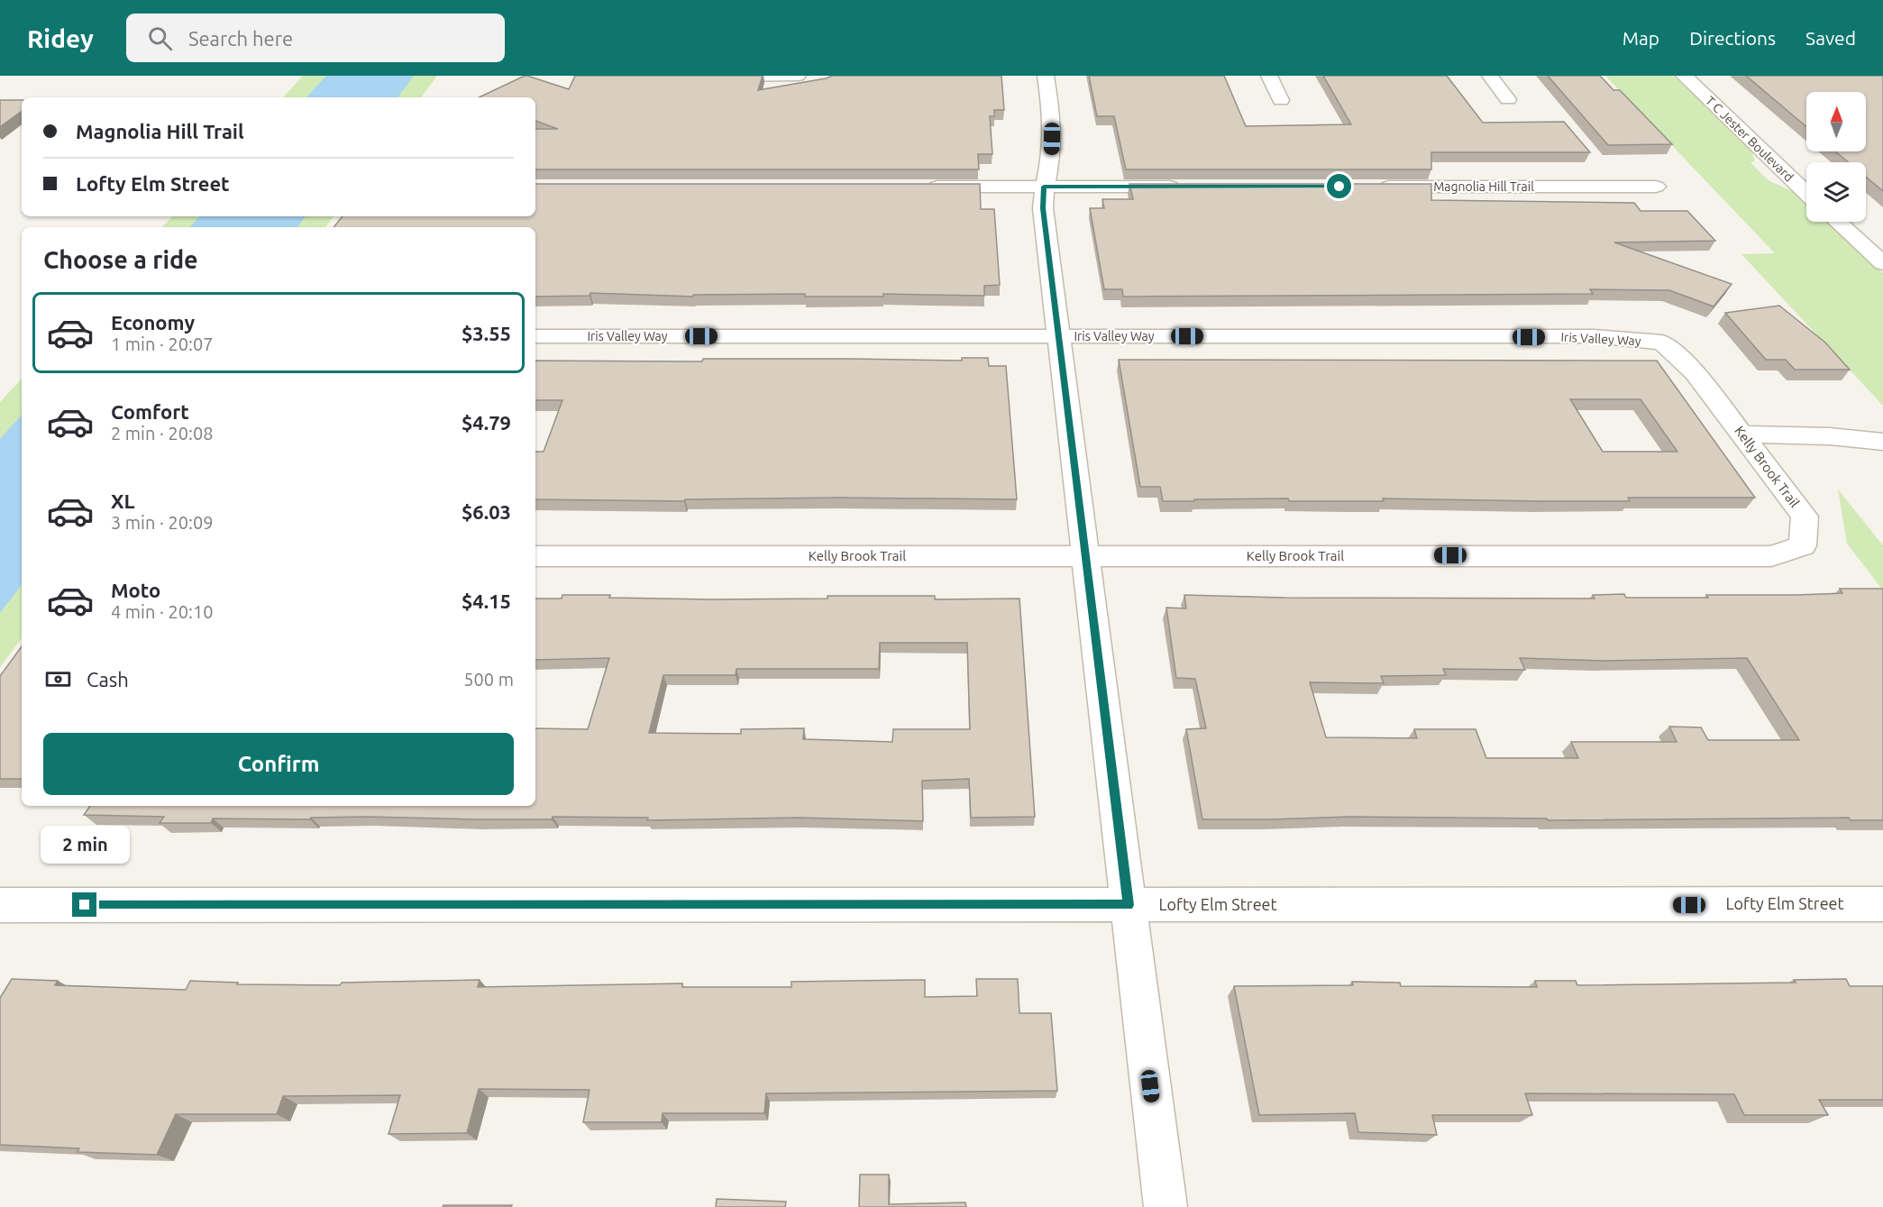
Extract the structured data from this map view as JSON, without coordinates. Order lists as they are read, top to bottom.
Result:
{
  "streets": {
    "street": [
      "T C Jester Boulevard",
      "Magnolia Hill Trail",
      "Iris Valley Way",
      "Kelly Brook Trail",
      "Lofty Elm Street"
    ]
  },
  "crossings": [
    ["Iris Valley Way", "Kelly Brook Trail"]
  ],
  "north": "top",
  "page": {
    "header": "Ridey",
    "search": "Search here",
    "nav": ["Map", "Directions", "Saved"],
    "banner": ["Magnolia Hill Trail", "Lofty Elm Street"],
    "heading": "Choose a ride",
    "list": [
      {
        "name": "Economy",
        "note": "1 min · 20:07",
        "value": "$3.55"
      },
      {
        "name": "Comfort",
        "note": "2 min · 20:08",
        "value": "$4.79"
      },
      {
        "name": "XL",
        "note": "3 min · 20:09",
        "value": "$6.03"
      },
      {
        "name": "Moto",
        "note": "4 min · 20:10",
        "value": "$4.15"
      }
    ],
    "pay": ["Cash", "500 m"],
    "buttons": "Confirm",
    "bubble": "2 min"
  }
}
